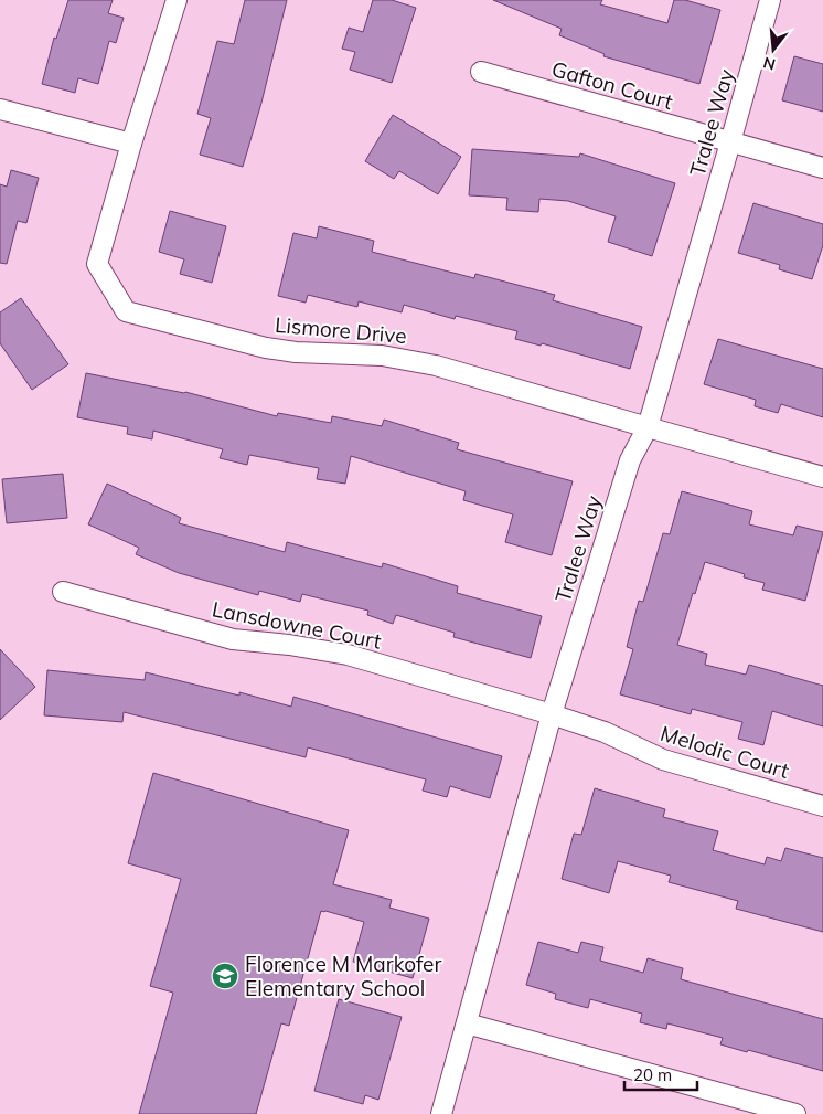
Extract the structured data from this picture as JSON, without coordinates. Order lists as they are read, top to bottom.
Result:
{
  "streets": {
    "street": [
      "Gafton Court",
      "Tralee Way",
      "Lismore Drive",
      "Lansdowne Court",
      "Melodic Court"
    ]
  },
  "crossings": [
    ["Gafton Court", "Tralee Way"],
    ["Tralee Way", "Lismore Drive"],
    ["Tralee Way", "Lansdowne Court"],
    ["Tralee Way", "Melodic Court"],
    ["Lansdowne Court", "Melodic Court"]
  ],
  "places": {
    "school or university": ["Florence M Markofer Elementary School"]
  },
  "scale_bar": "20 m",
  "north": "bottom"
}
